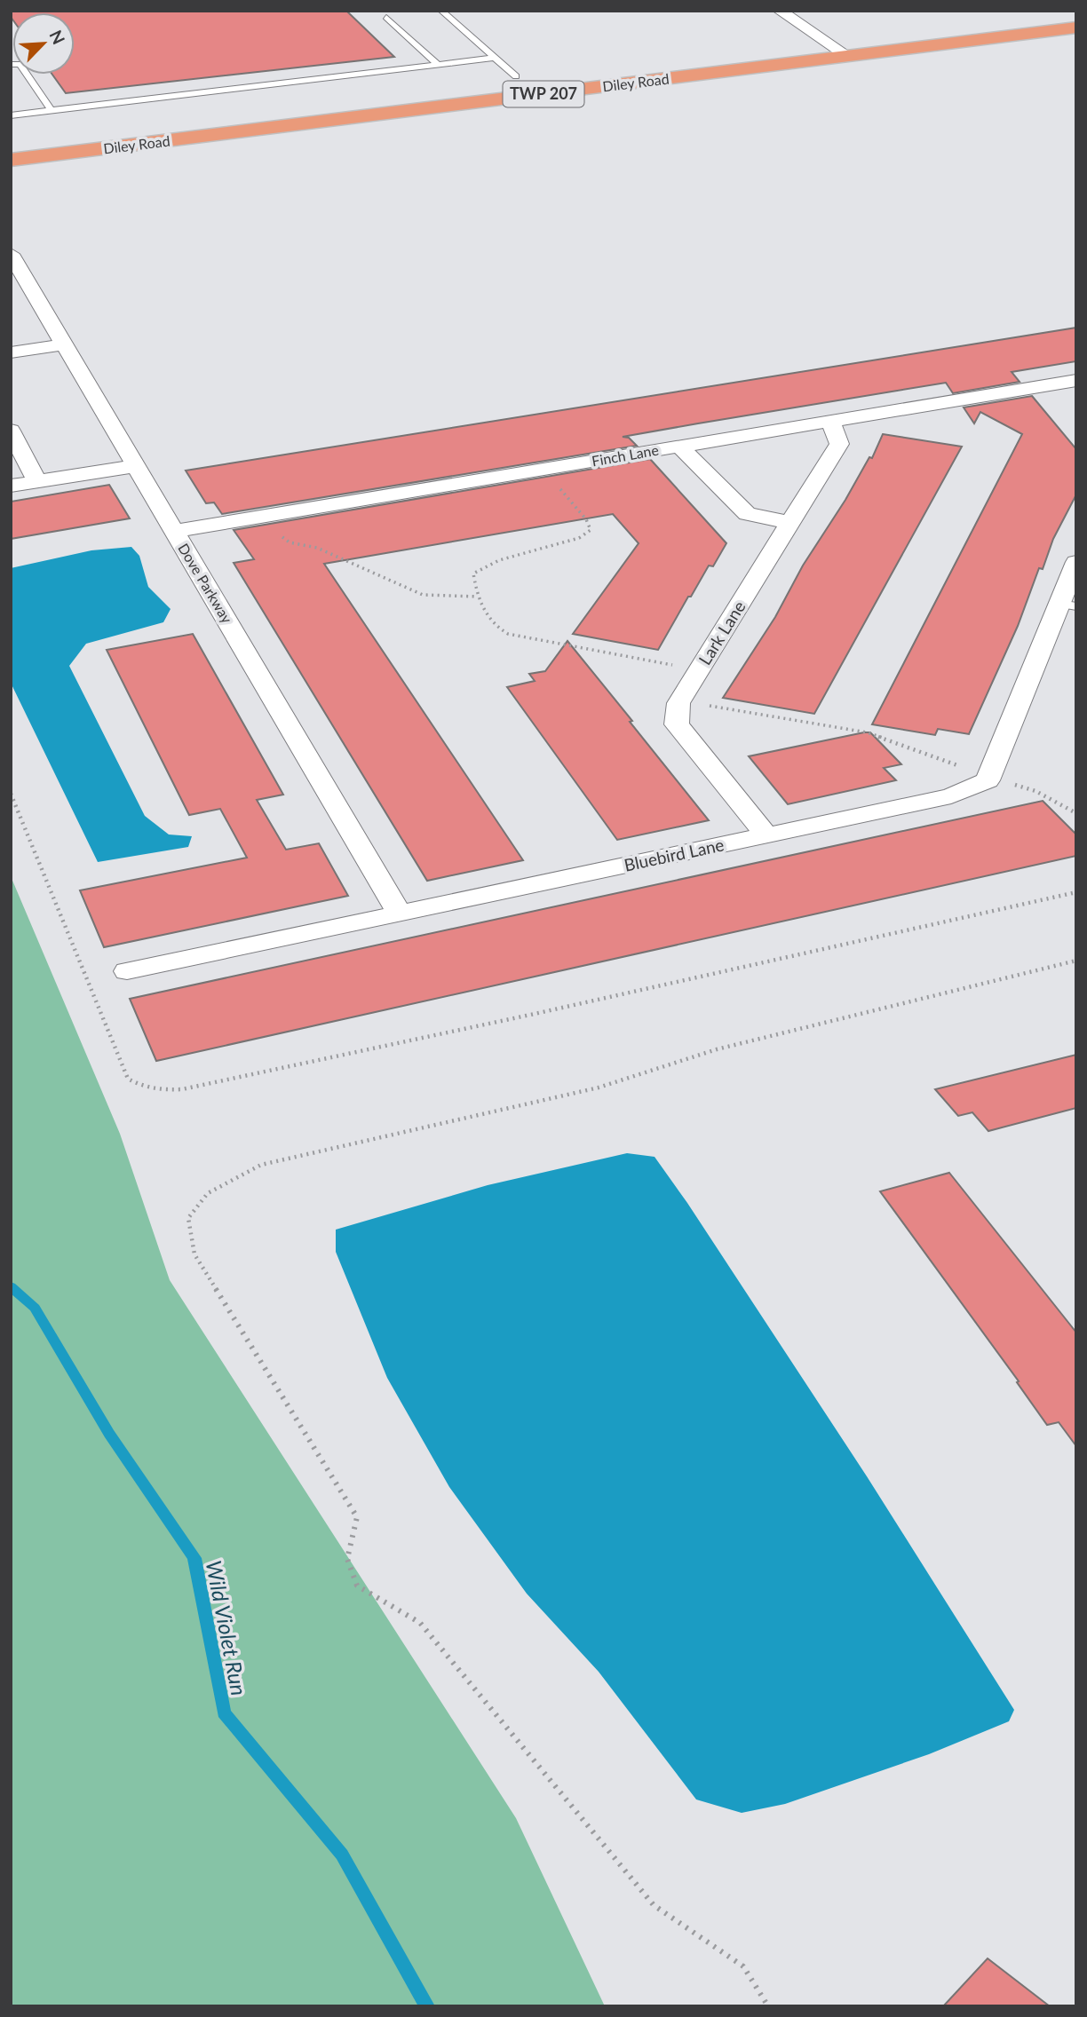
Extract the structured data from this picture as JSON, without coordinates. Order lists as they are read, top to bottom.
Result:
{
  "streets": {
    "highway": ["Diley Road", "TWP 207"],
    "street": [
      "Finch Lane",
      "Dove Parkway",
      "Lark Lane",
      "Bluebird Lane"
    ]
  },
  "crossings": [
    ["Finch Lane", "Dove Parkway"],
    ["Finch Lane", "Lark Lane"],
    ["Dove Parkway", "Bluebird Lane"]
  ],
  "water": ["Wild Violet Run"],
  "north": "top right"
}
